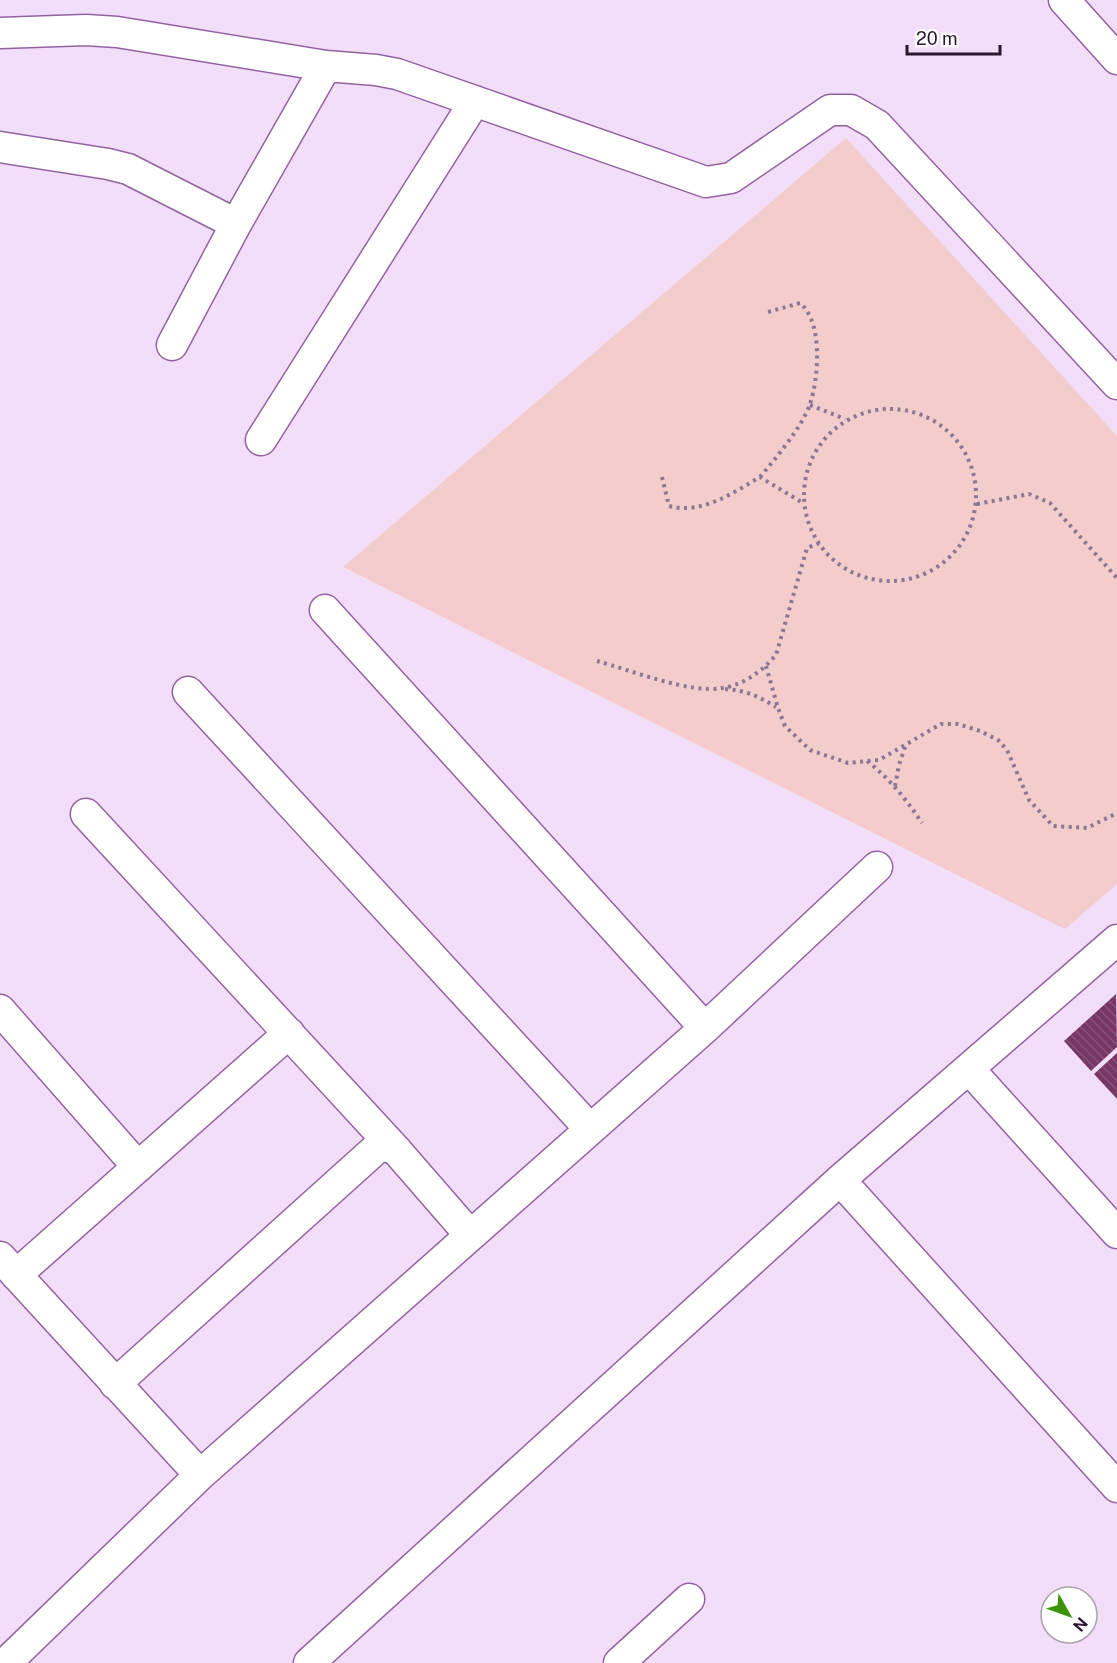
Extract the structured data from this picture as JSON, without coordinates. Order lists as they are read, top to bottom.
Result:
{
  "scale_bar": "20 m",
  "north": "bottom right"
}
